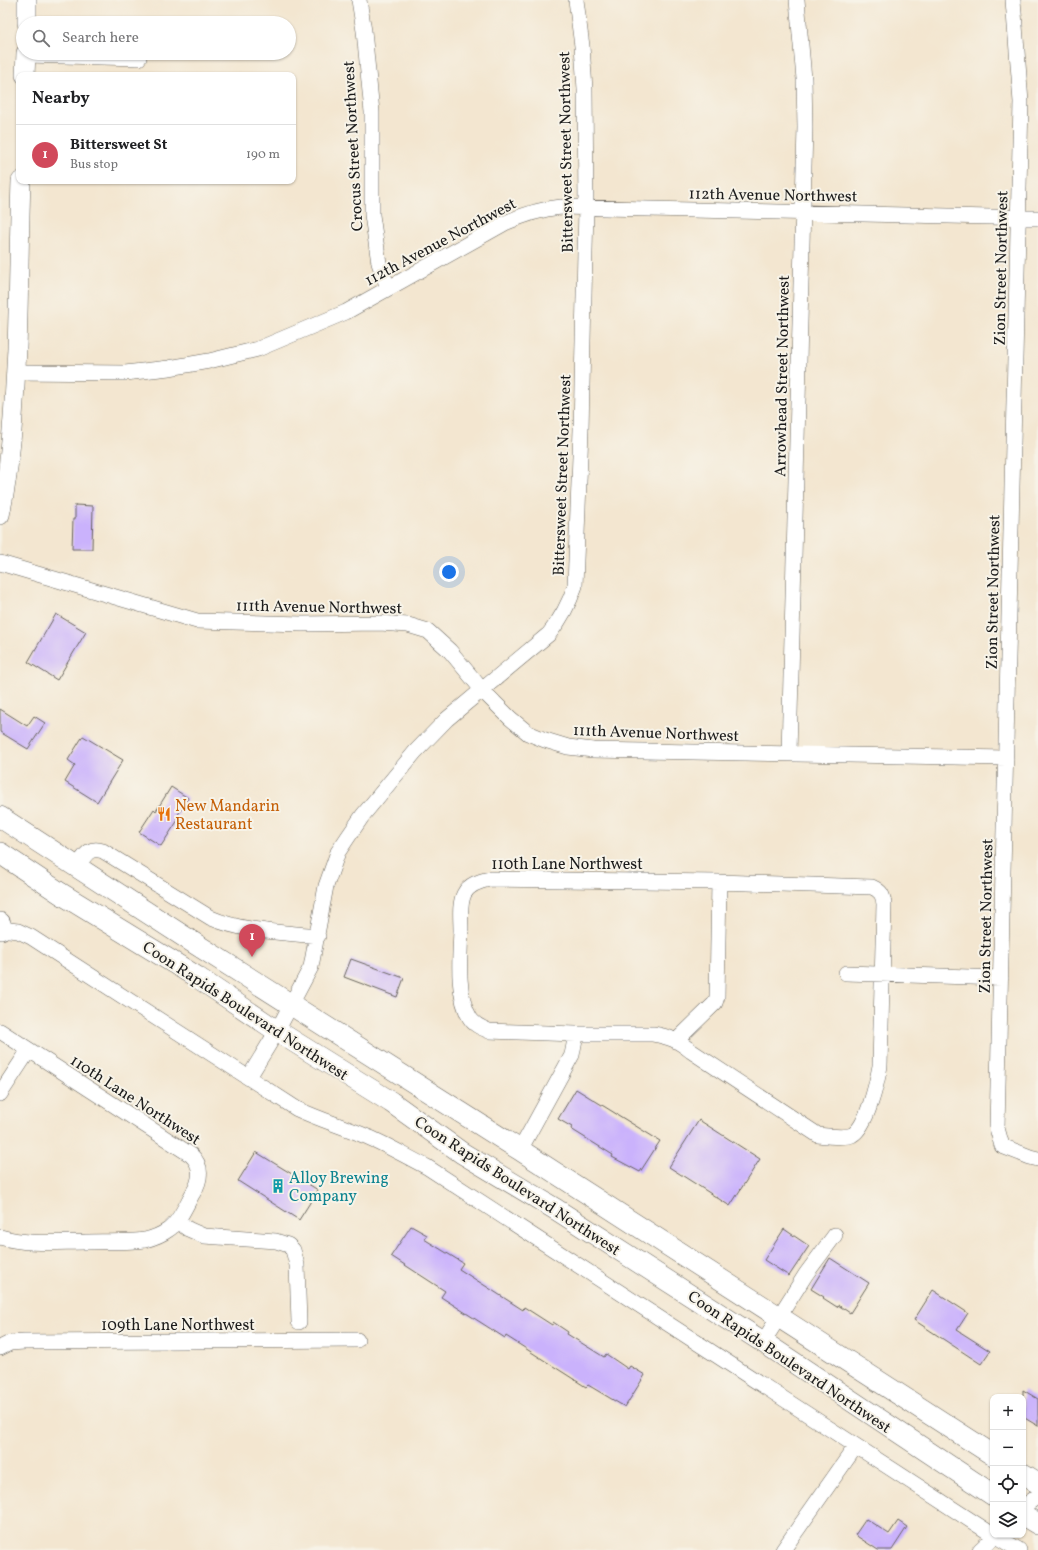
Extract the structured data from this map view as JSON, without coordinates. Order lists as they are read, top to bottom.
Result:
{
  "streets": {
    "main road": ["Coon Rapids Boulevard Northwest"],
    "street": [
      "Crocus Street Northwest",
      "Bittersweet Street Northwest",
      "112th Avenue Northwest",
      "Zion Street Northwest",
      "Arrowhead Street Northwest",
      "111th Avenue Northwest",
      "110th Lane Northwest",
      "109th Lane Northwest"
    ]
  },
  "crossings": [
    ["Crocus Street Northwest", "112th Avenue Northwest"],
    ["Bittersweet Street Northwest", "112th Avenue Northwest"],
    ["Bittersweet Street Northwest", "111th Avenue Northwest"],
    ["Bittersweet Street Northwest", "Coon Rapids Boulevard Northwest"],
    ["112th Avenue Northwest", "Zion Street Northwest"],
    ["112th Avenue Northwest", "Arrowhead Street Northwest"],
    ["Zion Street Northwest", "111th Avenue Northwest"],
    ["Arrowhead Street Northwest", "111th Avenue Northwest"]
  ],
  "places": {
    "restaurant": ["New Mandarin Restaurant"],
    "building": ["Alloy Brewing Company"]
  },
  "page": {
    "search": "Search here",
    "heading": "Nearby",
    "list": [
      {
        "mark": "1",
        "name": "Bittersweet St",
        "note": "Bus stop",
        "value": "190 m"
      }
    ],
    "pins": "1",
    "map_buttons": ["+", "−"]
  }
}
